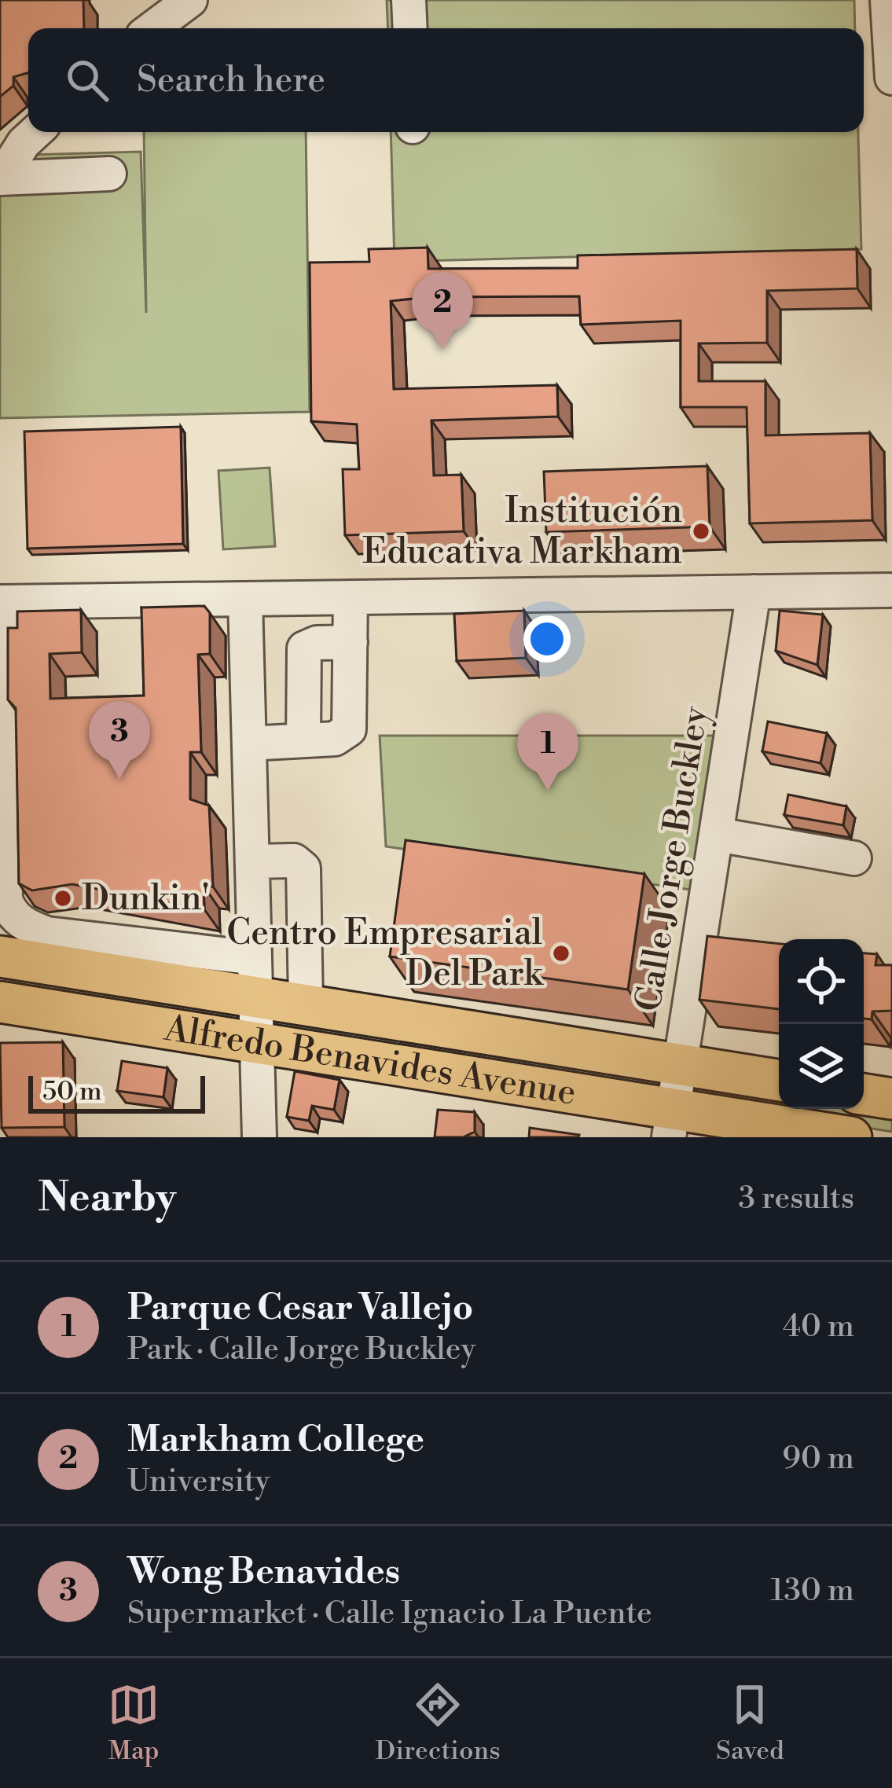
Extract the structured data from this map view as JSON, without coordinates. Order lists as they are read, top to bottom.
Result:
{
  "streets": {
    "main road": ["Alfredo Benavides Avenue"],
    "street": ["Calle Jorge Buckley"]
  },
  "crossings": [
    ["Calle Jorge Buckley", "Alfredo Benavides Avenue"]
  ],
  "places": ["Institución Educativa Markham", "Dunkin'", "Centro Empresarial Del Park"],
  "scale_bar": "50 m",
  "page": {
    "search": "Search here",
    "pins": ["2", "3", "1"],
    "scale": "50 m",
    "heading": ["Nearby", "3 results"],
    "list": [
      {
        "mark": "1",
        "name": "Parque Cesar Vallejo",
        "note": "Park · Calle Jorge Buckley",
        "value": "40 m"
      },
      {
        "mark": "2",
        "name": "Markham College",
        "note": "University",
        "value": "90 m"
      },
      {
        "mark": "3",
        "name": "Wong Benavides",
        "note": "Supermarket · Calle Ignacio La Puente",
        "value": "130 m"
      }
    ],
    "nav": ["Map", "Directions", "Saved"]
  }
}
